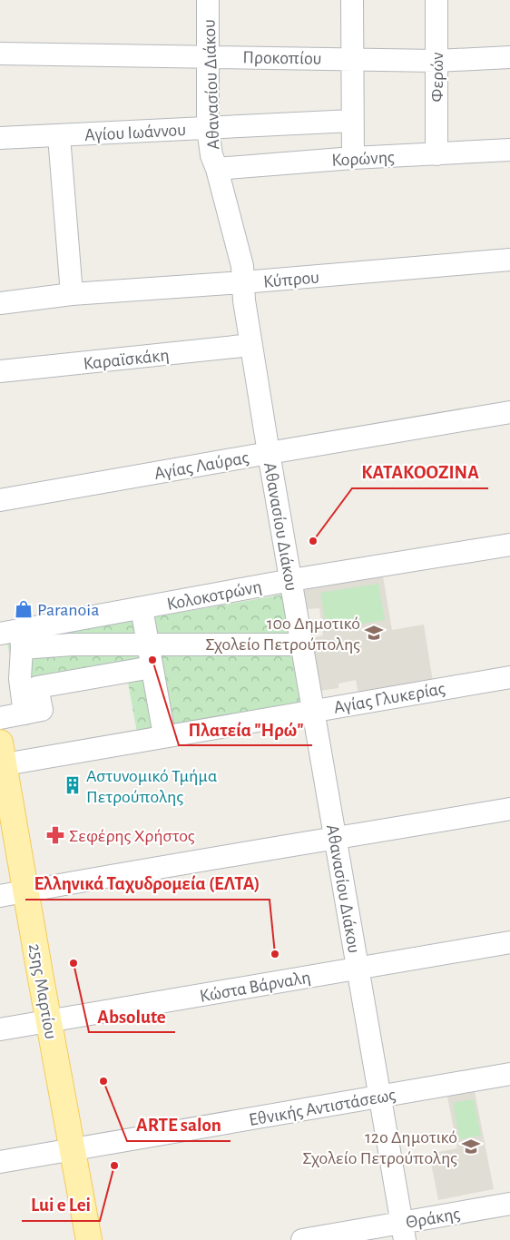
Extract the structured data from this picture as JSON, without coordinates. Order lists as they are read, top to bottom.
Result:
{
  "streets": {
    "main road": ["25ης Μαρτίου"],
    "street": [
      "Προκοπίου",
      "Φερών",
      "Αθανασίου Διάκου",
      "Αγίου Ιωάννου",
      "Κορώνης",
      "Κύπρου",
      "Καραϊσκάκη",
      "Αγίας Λαύρας",
      "Κολοκοτρώνη",
      "Αγίας Γλυκερίας",
      "Κώστα Βάρναλη",
      "Εθνικής Αντιστάσεως",
      "Θράκης"
    ]
  },
  "crossings": [
    ["Προκοπίου", "Φερών"],
    ["Προκοπίου", "Αθανασίου Διάκου"],
    ["Φερών", "Κορώνης"],
    ["Αθανασίου Διάκου", "Αγίου Ιωάννου"],
    ["Αθανασίου Διάκου", "Κορώνης"],
    ["Αθανασίου Διάκου", "Κύπρου"],
    ["Αθανασίου Διάκου", "Καραϊσκάκη"],
    ["Αθανασίου Διάκου", "Αγίας Λαύρας"],
    ["Αθανασίου Διάκου", "Κολοκοτρώνη"],
    ["Αθανασίου Διάκου", "Αγίας Γλυκερίας"],
    ["Αθανασίου Διάκου", "Κώστα Βάρναλη"],
    ["Αθανασίου Διάκου", "Εθνικής Αντιστάσεως"],
    ["Αθανασίου Διάκου", "Θράκης"],
    ["Αγίας Γλυκερίας", "25ης Μαρτίου"],
    ["Κώστα Βάρναλη", "25ης Μαρτίου"],
    ["25ης Μαρτίου", "Εθνικής Αντιστάσεως"]
  ],
  "places": {
    "other": [
      "ΚΑΤΑΚΟΟΖΙΝΑ",
      "Πλατεία \"Ηρώ\"",
      "Ελληνικά Ταχυδρομεία (ΕΛΤΑ)",
      "Absolute",
      "ARTE salon",
      "Lui e Lei"
    ],
    "shop": ["Paranoia"],
    "school or university": ["10ο Δημοτικό Σχολείο Πετρούπολης", "12o Δημοτικό Σχολείο Πετρούπολης"],
    "building": ["Αστυνομικό Τμήμα Πετρούπολης"],
    "pharmacy": ["Σεφέρης Χρήστος"]
  }
}
